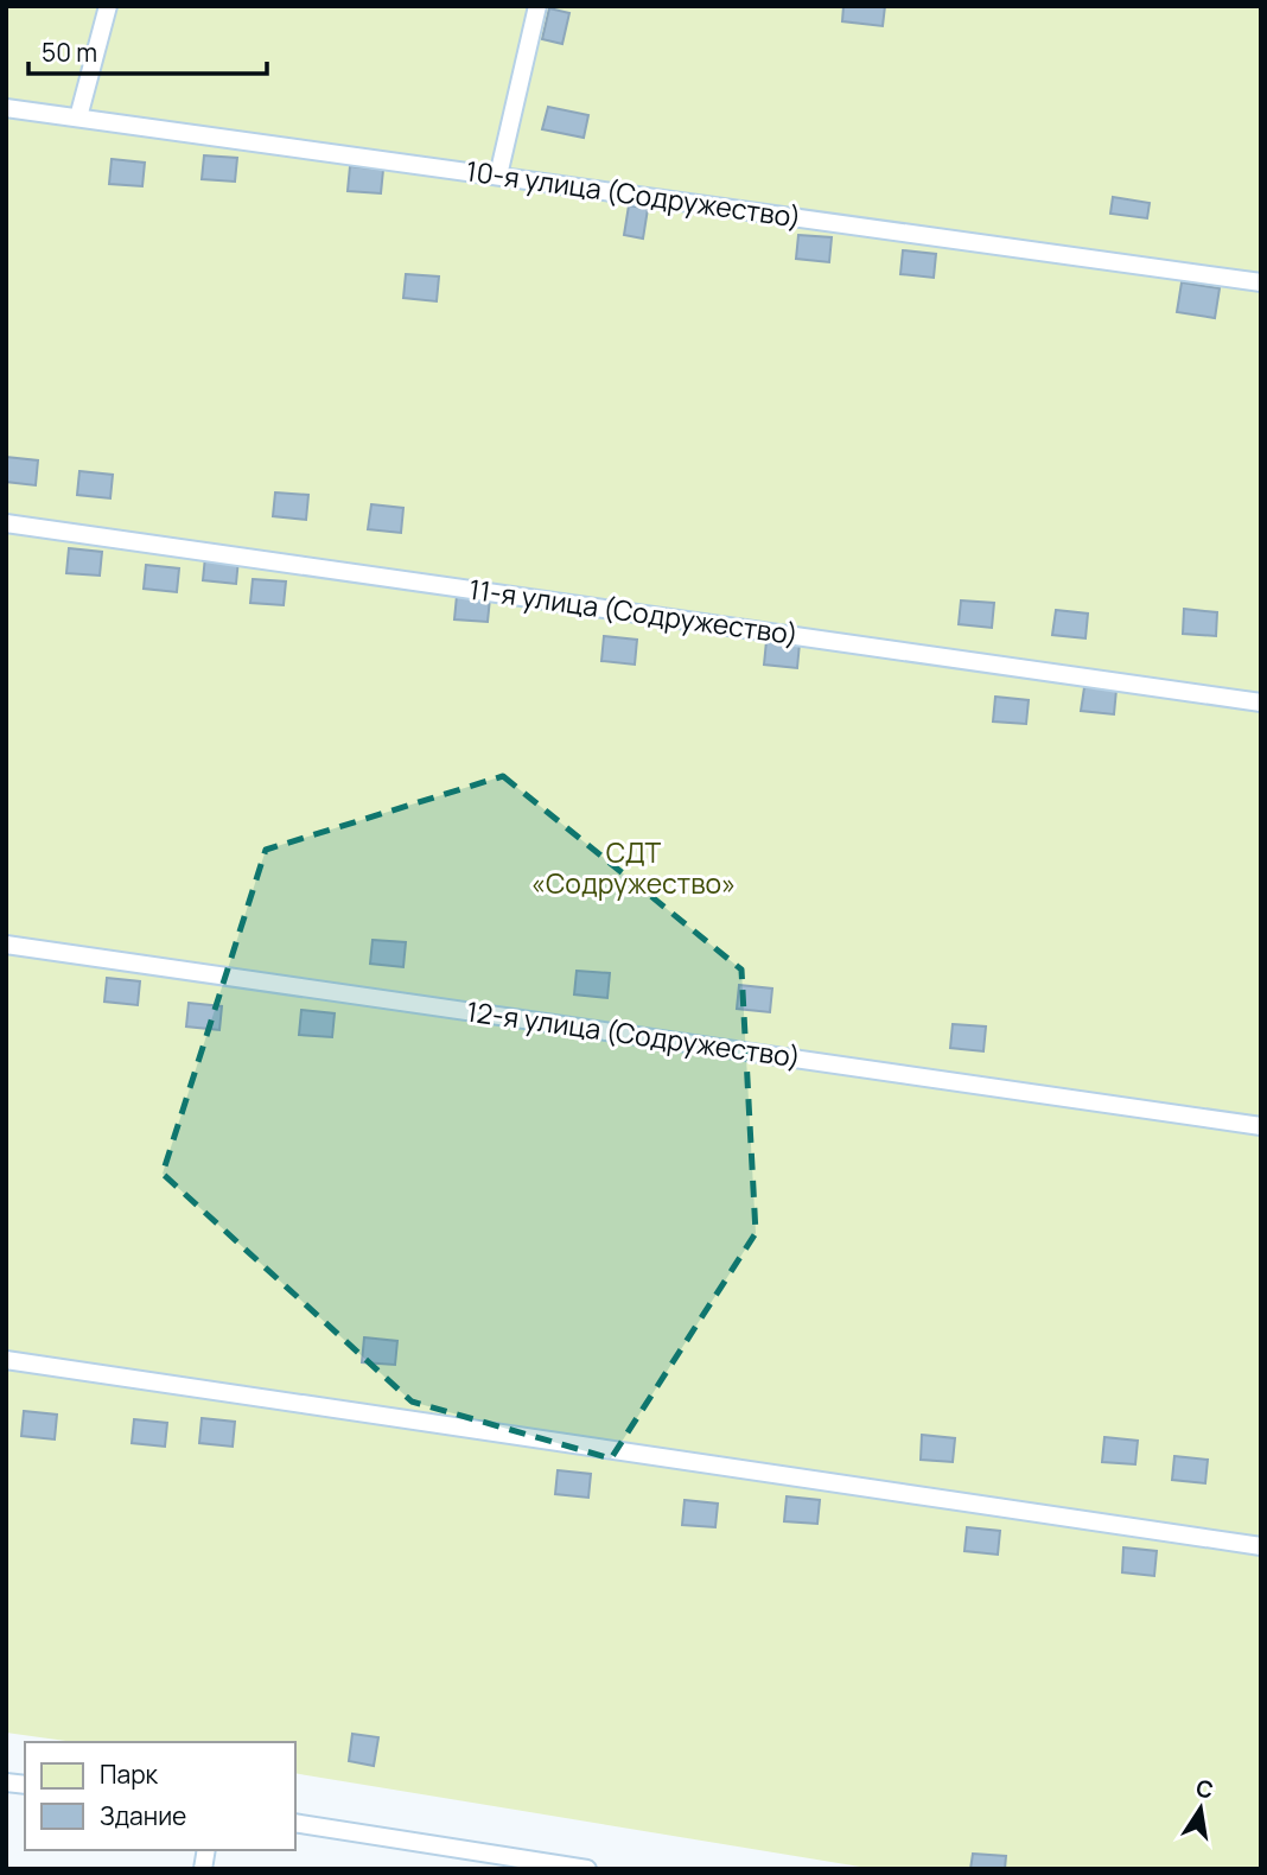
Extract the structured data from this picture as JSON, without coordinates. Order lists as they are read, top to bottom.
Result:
{
  "streets": {
    "lane": ["10-я улица (Содружество)", "11-я улица (Содружество)", "12-я улица (Содружество)"]
  },
  "parks": ["СДТ «Содружество»"],
  "legend": ["Парк", "Здание"],
  "scale_bar": "50 m",
  "north": "top"
}
